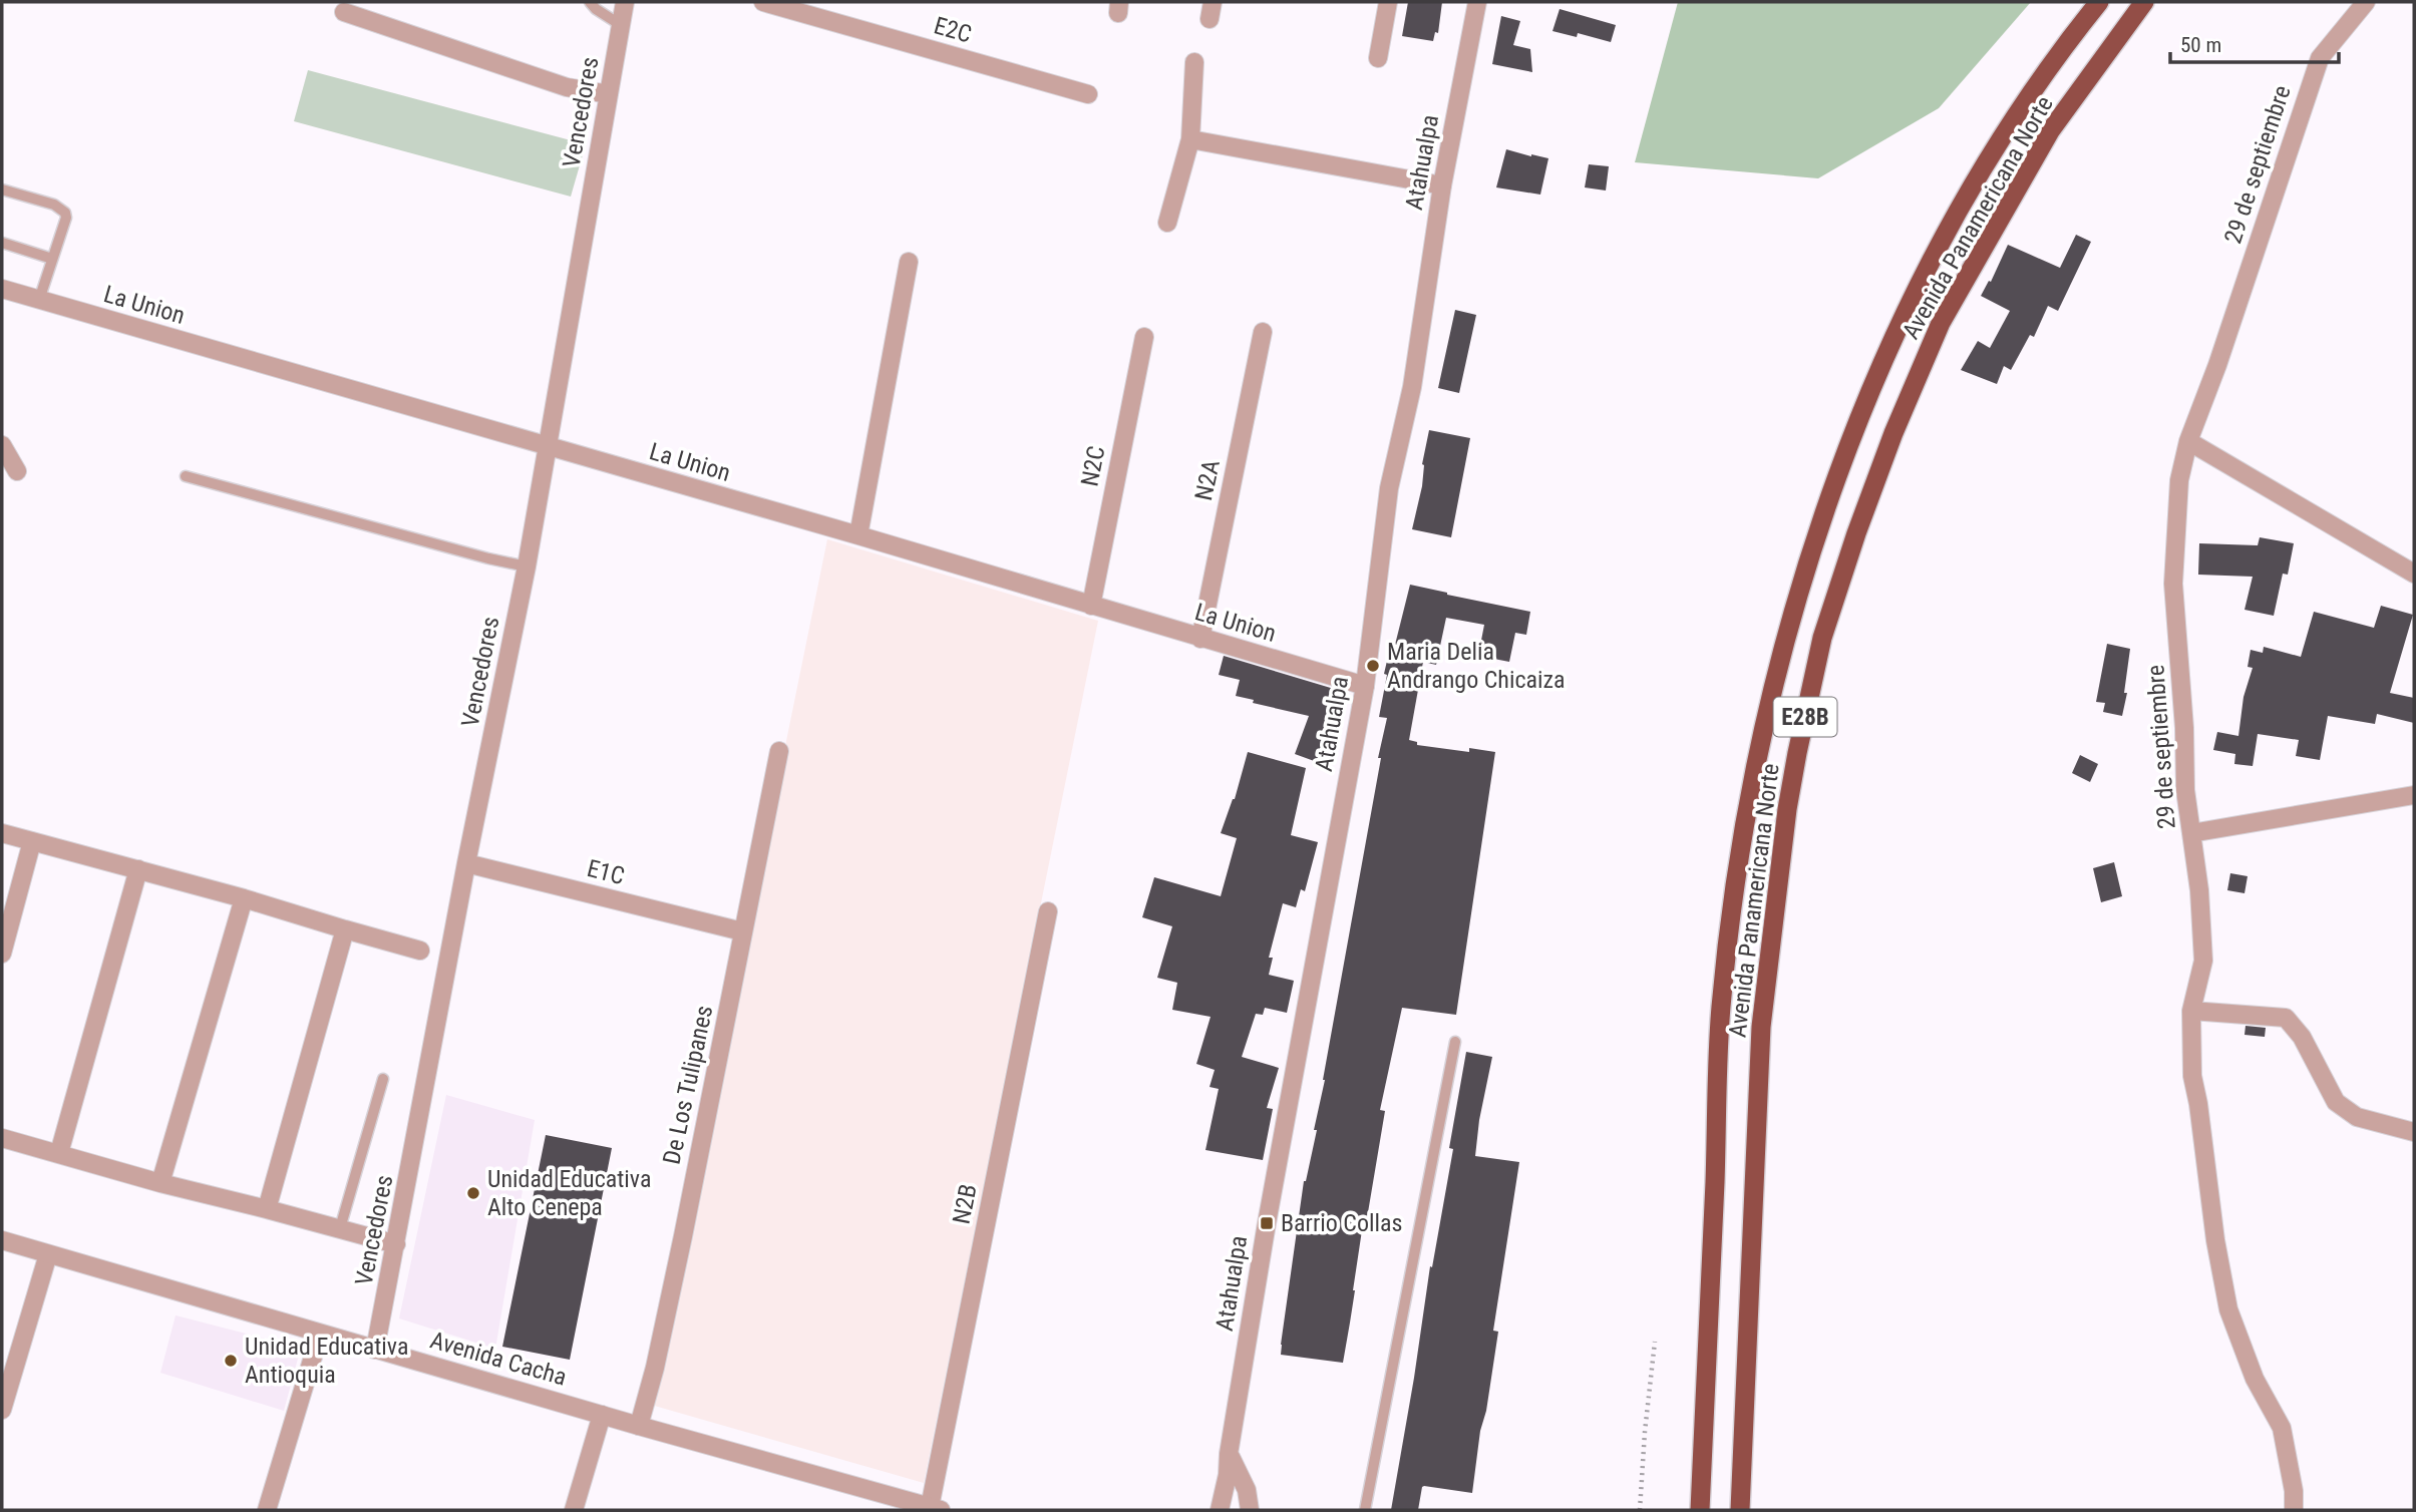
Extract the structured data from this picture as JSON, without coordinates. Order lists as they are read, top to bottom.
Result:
{
  "streets": {
    "highway": ["Avenida Panamericana Norte", "E28B"],
    "street": [
      "E2C",
      "Vencedores",
      "Atahualpa",
      "29 de septiembre",
      "La Union",
      "N2C",
      "N2A",
      "E1C",
      "De Los Tulipanes",
      "N2B",
      "Avenida Cacha"
    ]
  },
  "crossings": [
    ["Vencedores", "La Union"],
    ["Vencedores", "E1C"],
    ["Vencedores", "Avenida Cacha"],
    ["Atahualpa", "La Union"],
    ["La Union", "N2C"],
    ["La Union", "N2A"],
    ["De Los Tulipanes", "Avenida Cacha"],
    ["N2B", "Avenida Cacha"]
  ],
  "places": {
    "other": ["Maria Delia Andrango Chicaiza", "Unidad Educativa Alto Cenepa", "Unidad Educativa Antioquia"],
    "transit": ["Barrio Collas"]
  },
  "scale_bar": "50 m"
}
